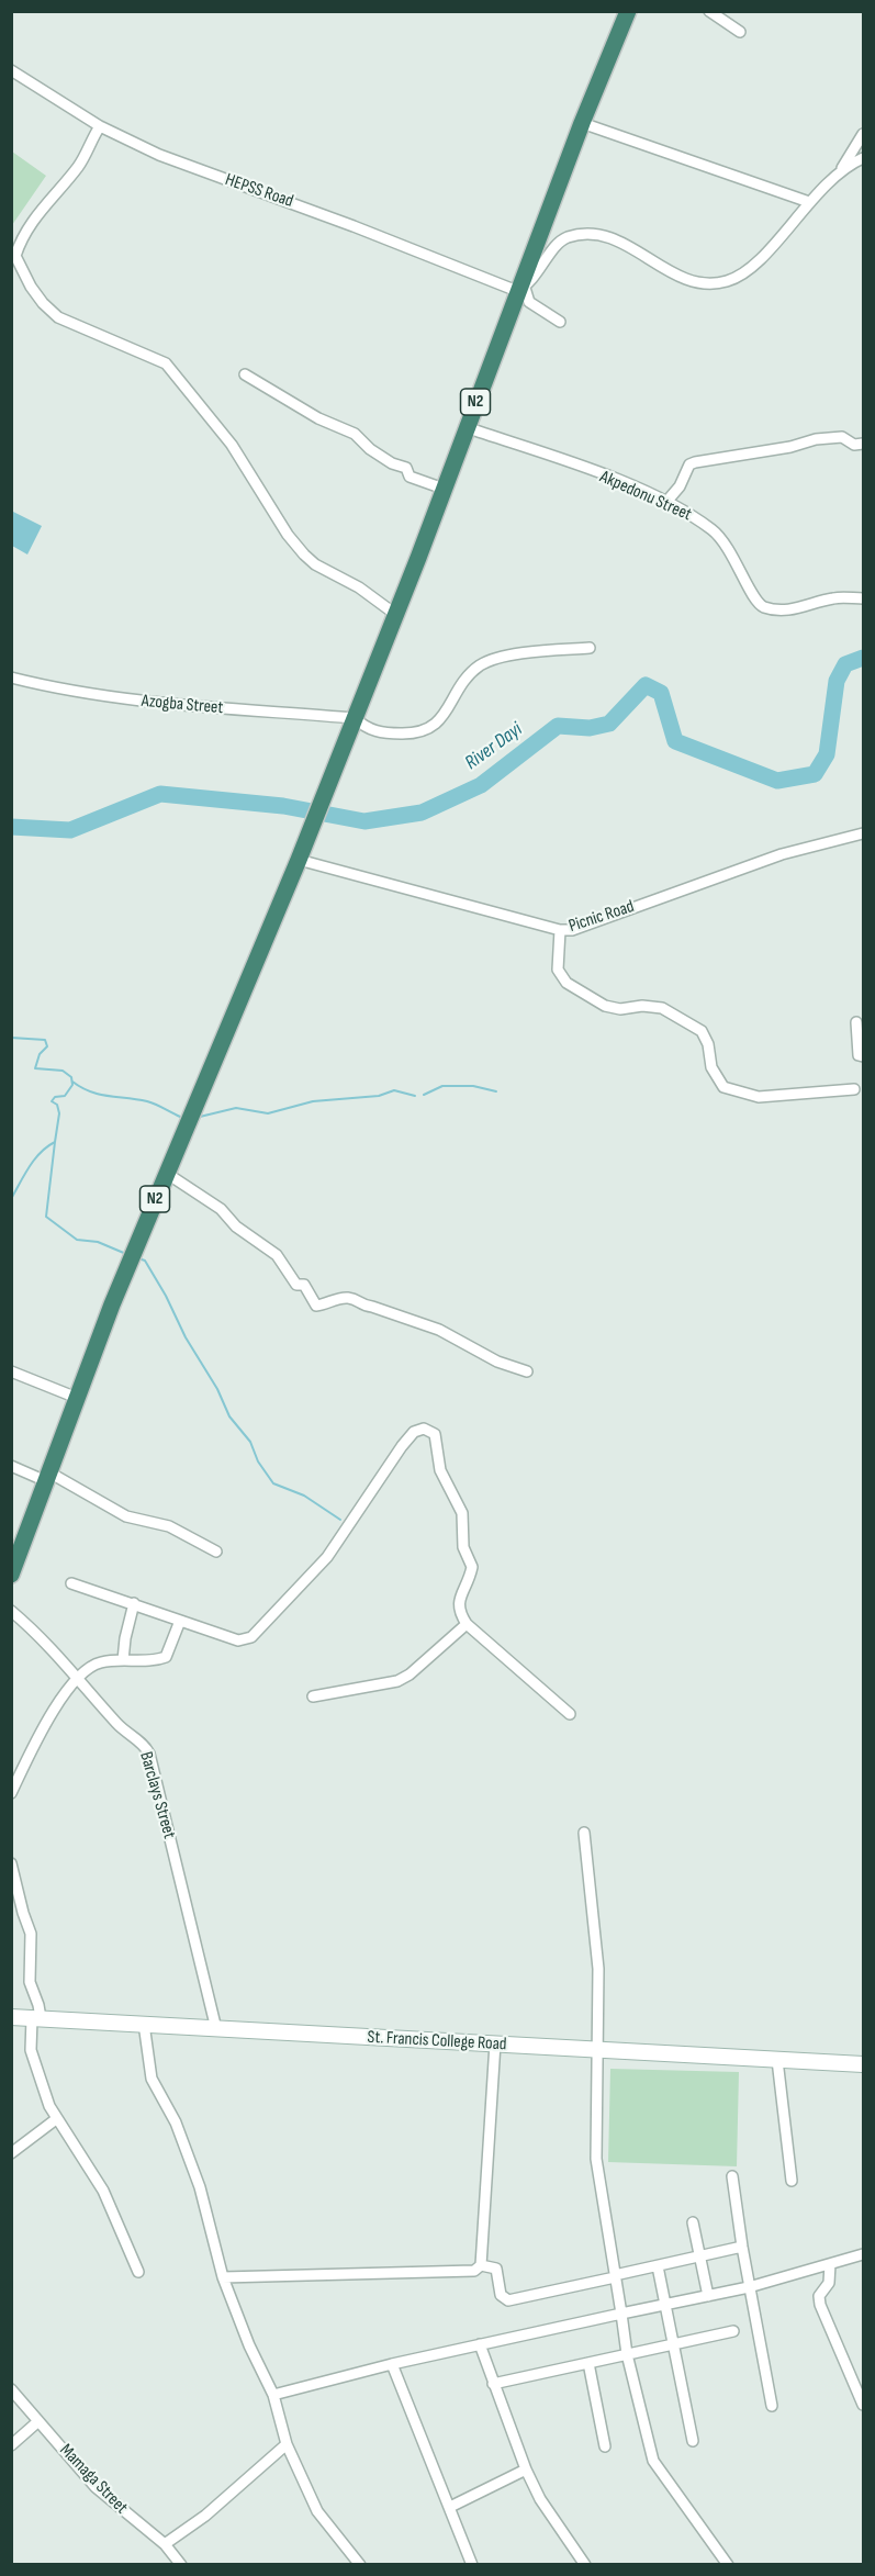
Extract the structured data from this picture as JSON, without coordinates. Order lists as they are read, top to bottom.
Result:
{
  "streets": {
    "highway": ["N2"],
    "main road": ["St. Francis College Road"],
    "street": [
      "HEPSS Road",
      "Akpedonu Street",
      "Azogba Street",
      "Picnic Road",
      "Barclays Street",
      "Mamaga Street"
    ]
  },
  "crossings": [
    ["HEPSS Road", "N2"],
    ["N2", "Akpedonu Street"],
    ["N2", "Azogba Street"],
    ["N2", "Picnic Road"],
    ["Barclays Street", "St. Francis College Road"]
  ],
  "water": ["River Dayi"]
}
